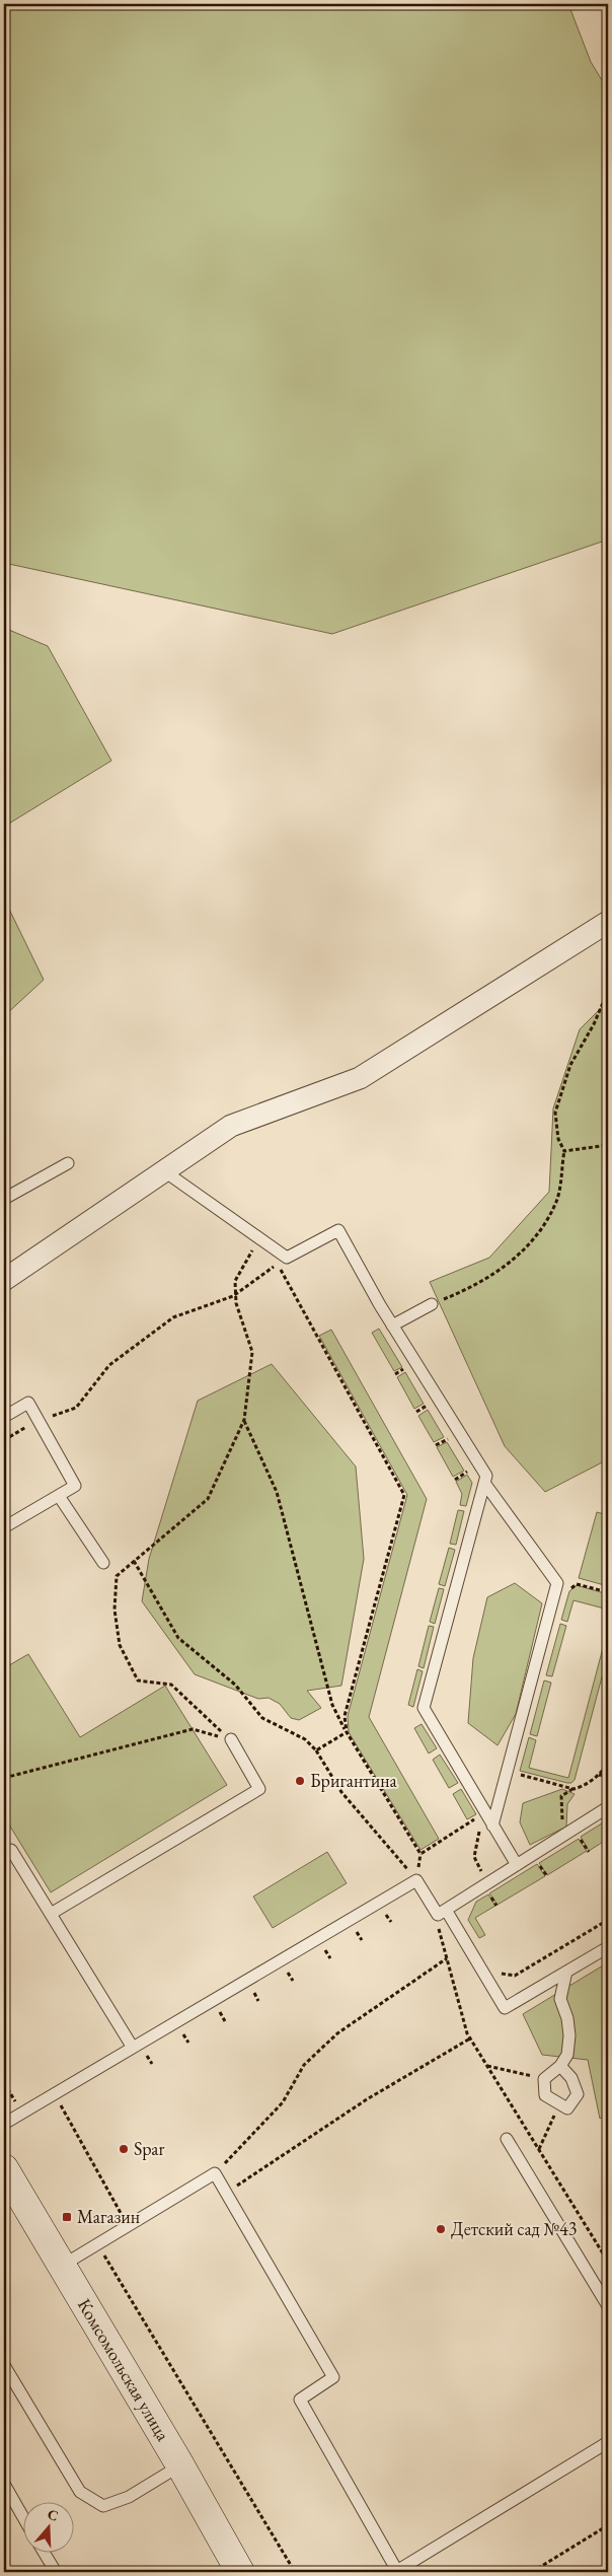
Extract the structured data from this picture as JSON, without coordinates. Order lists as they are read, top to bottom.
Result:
{
  "streets": {
    "main road": ["Комсомольская улица"]
  },
  "places": {
    "other": ["Бригантина", "Spar", "Детский сад №43"],
    "transit": ["Магазин"]
  },
  "north": "top"
}
